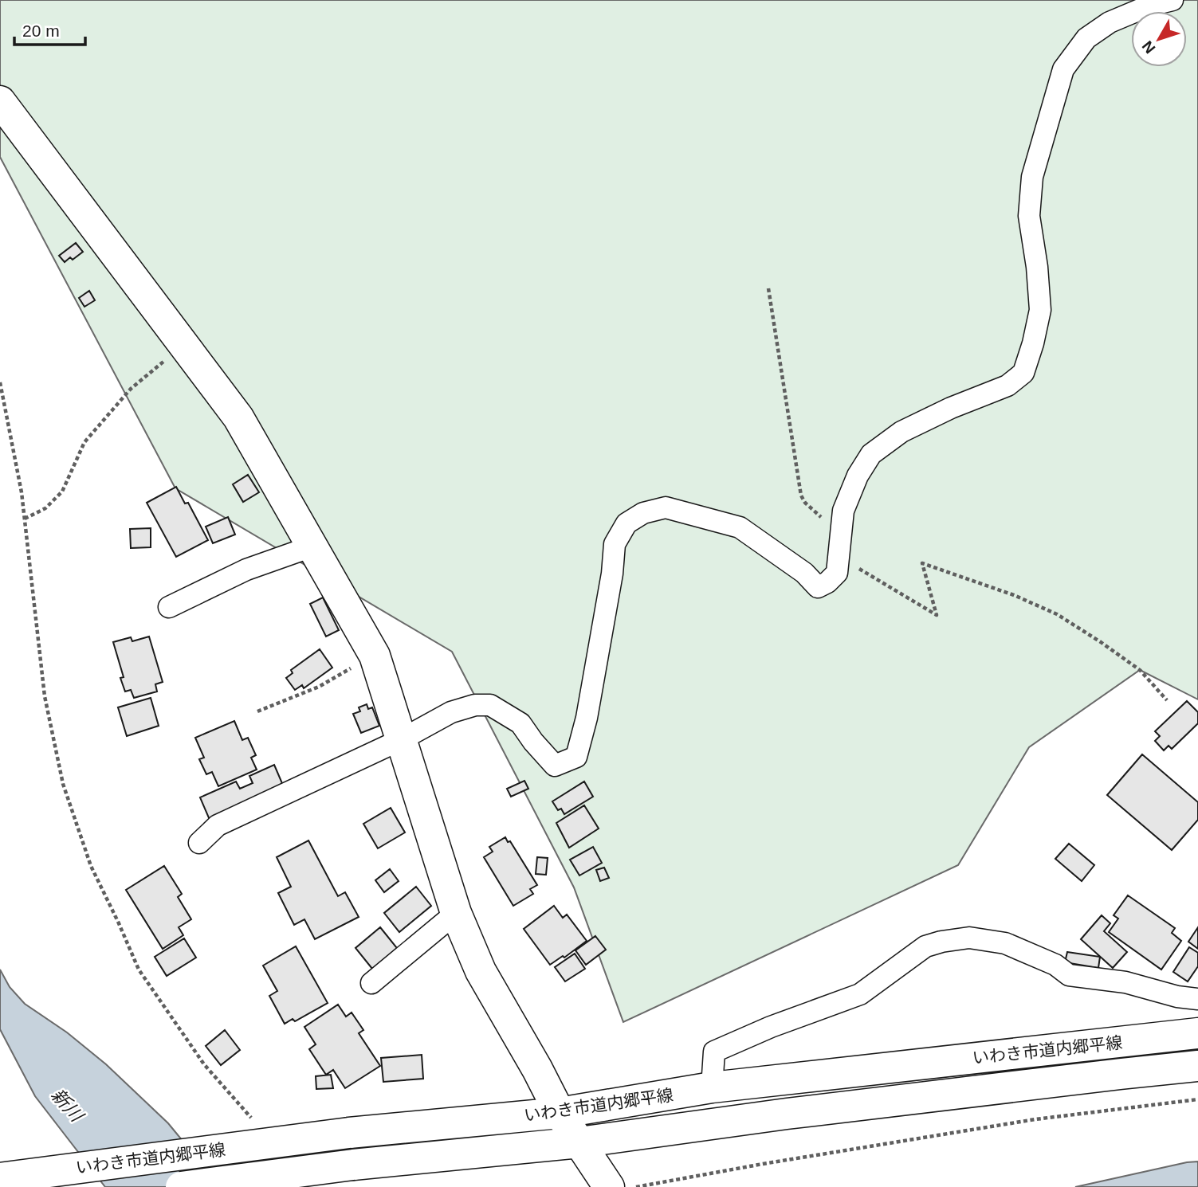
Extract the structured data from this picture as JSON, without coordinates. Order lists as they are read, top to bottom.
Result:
{
  "streets": {
    "street": ["いわき市道内郷平線"]
  },
  "water": ["新川"],
  "scale_bar": "20 m",
  "north": "bottom left"
}
